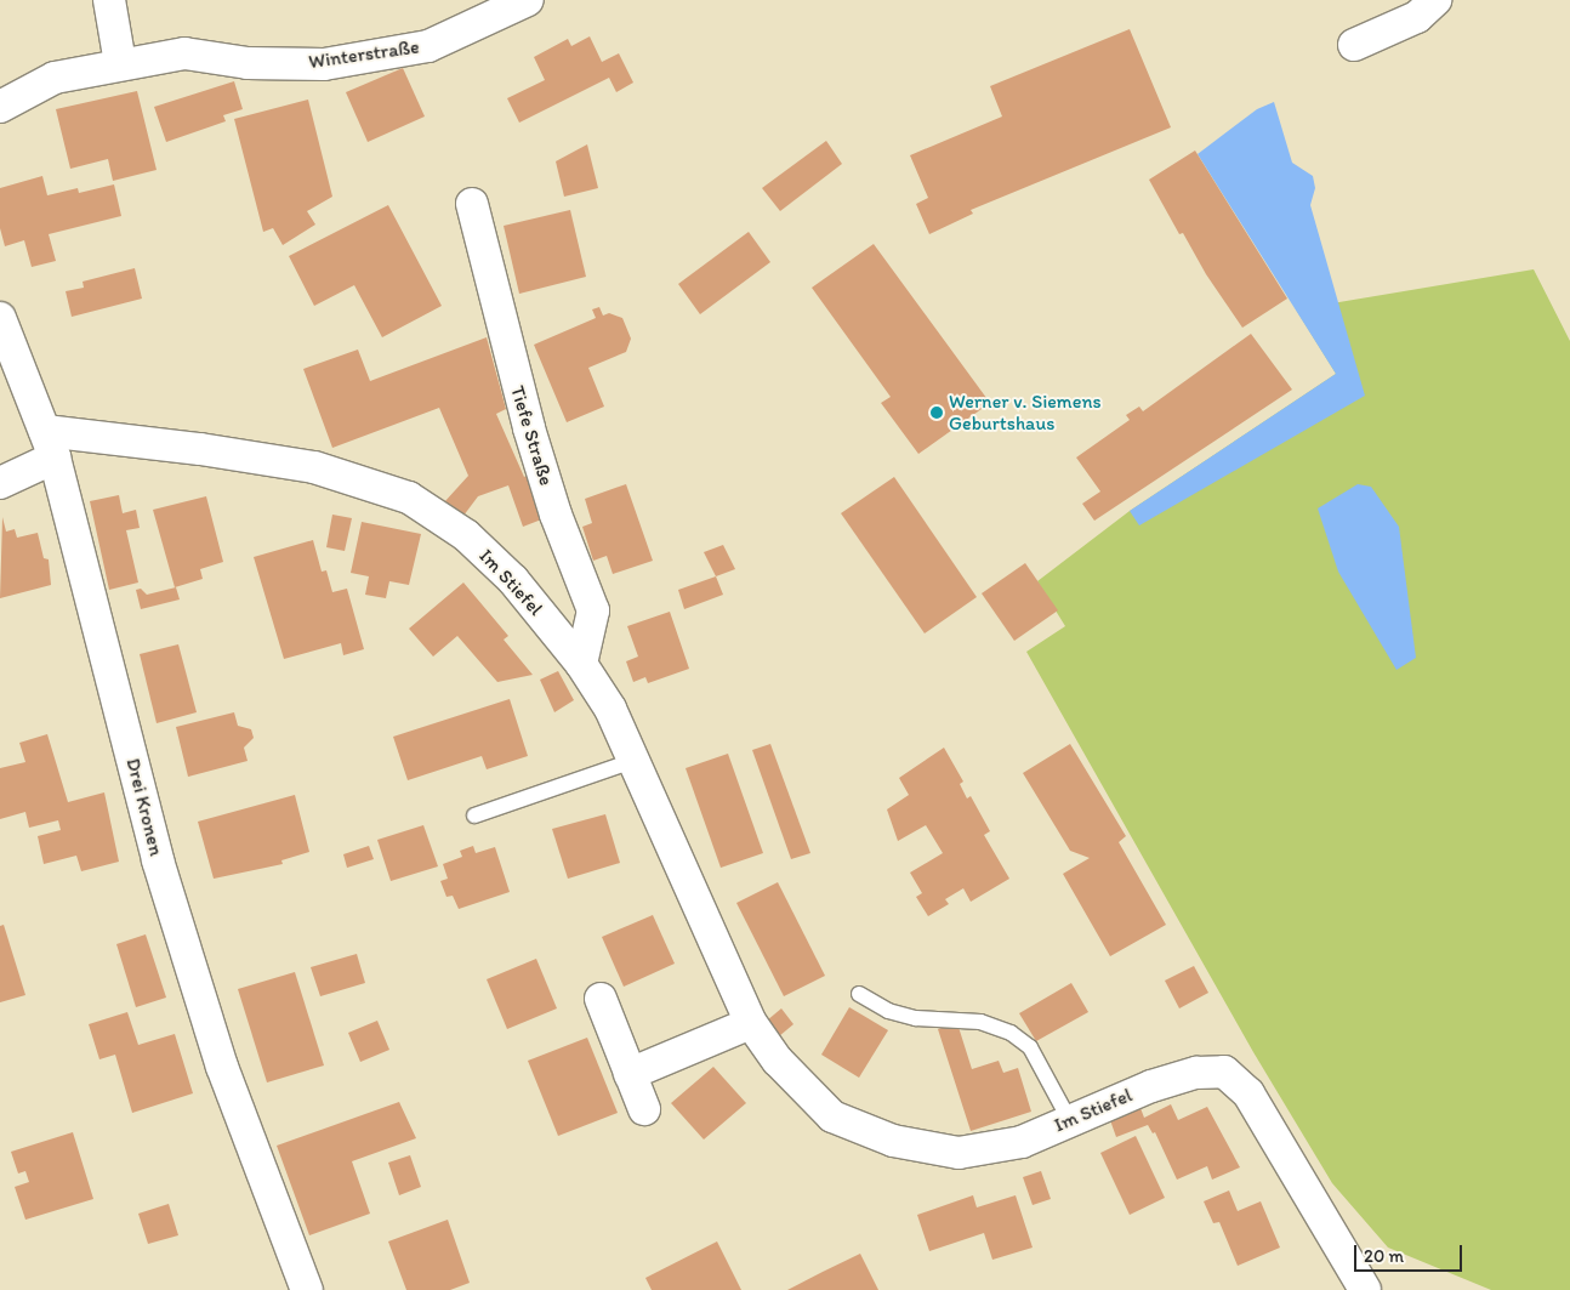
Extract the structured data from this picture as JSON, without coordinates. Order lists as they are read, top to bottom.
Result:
{
  "streets": {
    "street": [
      "Winterstraße",
      "Tiefe Straße",
      "Im Stiefel",
      "Drei Kronen"
    ]
  },
  "crossings": [
    ["Tiefe Straße", "Im Stiefel"],
    ["Im Stiefel", "Drei Kronen"]
  ],
  "places": ["Werner v. Siemens Geburtshaus"],
  "scale_bar": "20 m"
}
